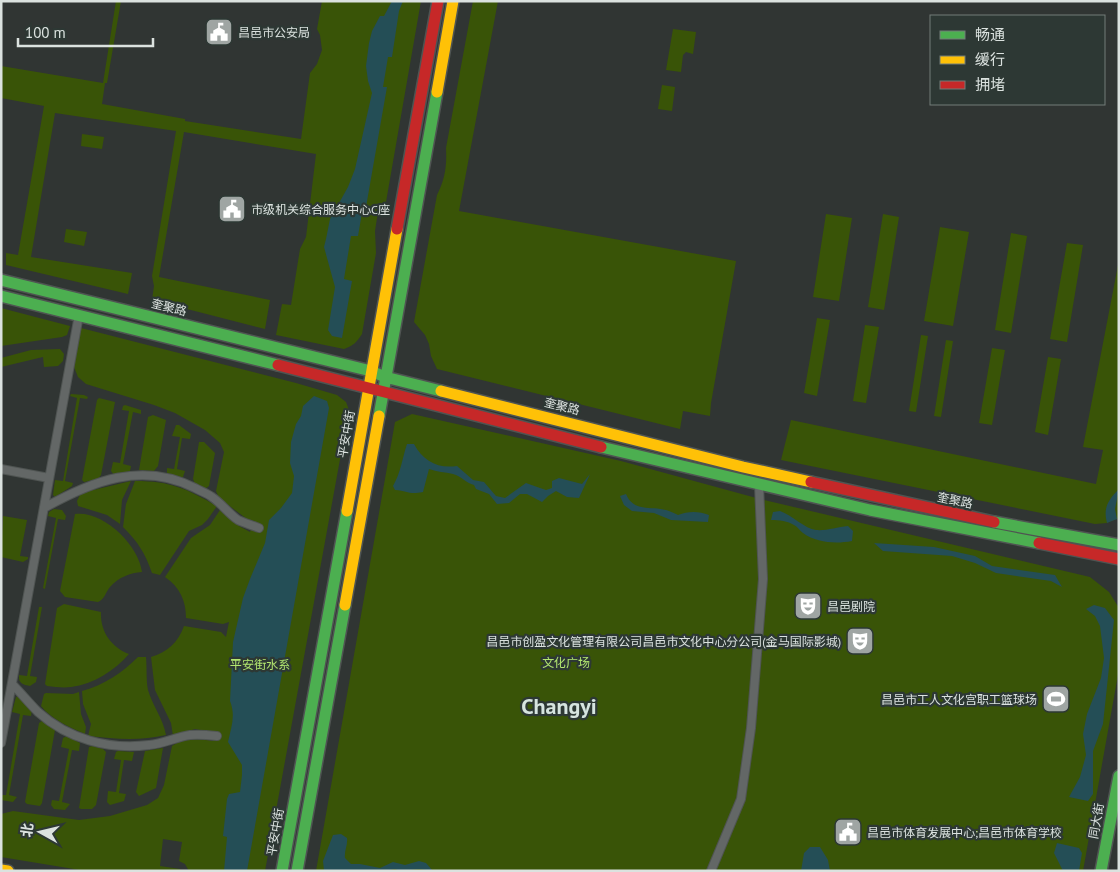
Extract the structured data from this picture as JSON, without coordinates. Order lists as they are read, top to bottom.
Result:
{
  "streets": {
    "main road": ["奎聚路", "平安中街", "同大街"]
  },
  "crossings": [
    ["奎聚路", "平安中街"]
  ],
  "districts": ["Changyi"],
  "parks": ["文化广场", "平安街水系"],
  "places": {
    "public building": ["昌邑市公安局", "市级机关综合服务中心C座", "昌邑市体育发展中心;昌邑市体育学校"],
    "theatre": ["昌邑剧院", "昌邑市创盈文化管理有限公司昌邑市文化中心分公司(金马国际影城)"],
    "sports": ["昌邑市工人文化宫职工篮球场"]
  },
  "legend": ["畅通", "缓行", "拥堵"],
  "scale_bar": "100 m",
  "north": "left"
}
